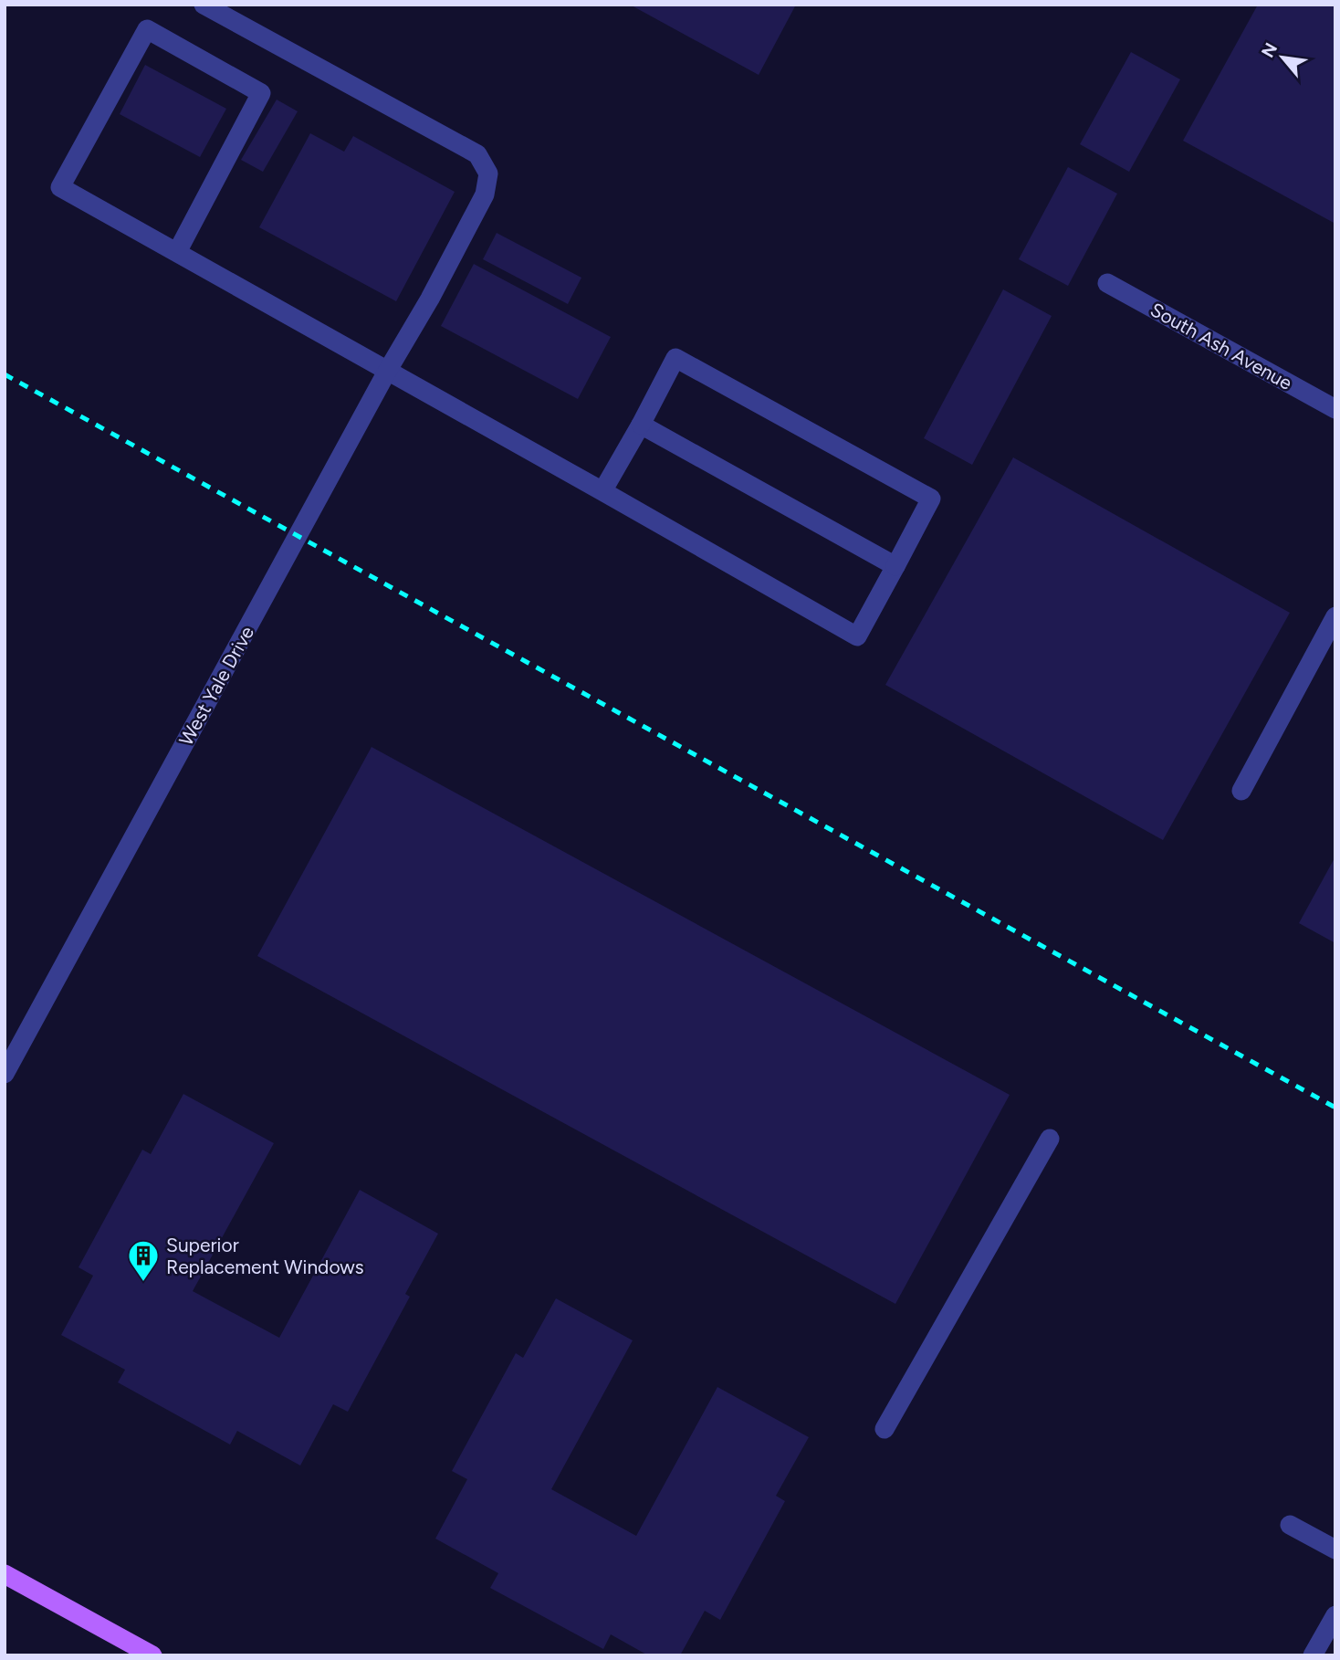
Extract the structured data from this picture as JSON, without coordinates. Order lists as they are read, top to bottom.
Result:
{
  "streets": {
    "street": ["South Ash Avenue", "West Yale Drive"]
  },
  "places": {
    "building": ["Superior Replacement Windows"]
  },
  "north": "top left"
}
